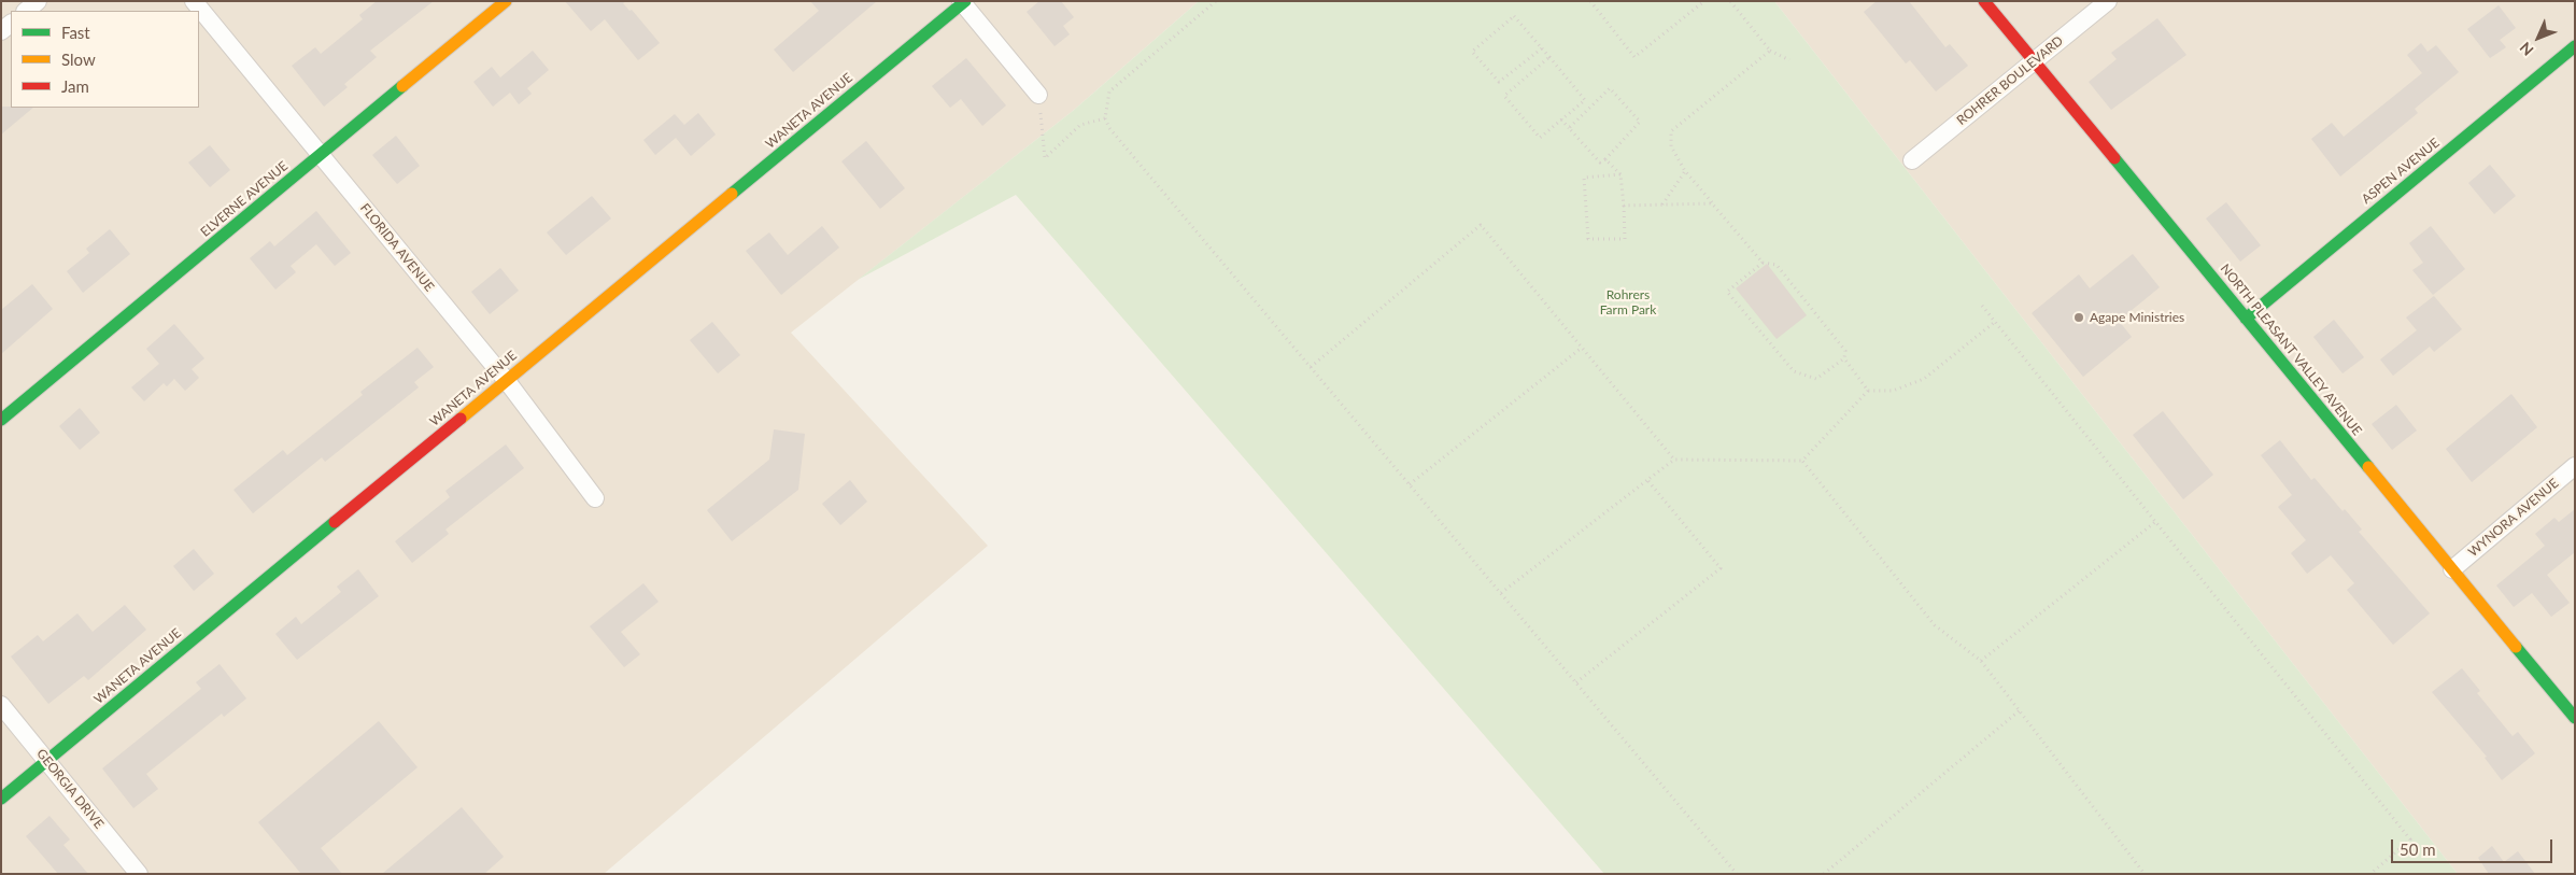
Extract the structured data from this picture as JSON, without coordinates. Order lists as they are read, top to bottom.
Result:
{
  "streets": {
    "street": [
      "ROHRER BOULEVARD",
      "WANETA AVENUE",
      "ASPEN AVENUE",
      "ELVERNE AVENUE",
      "FLORIDA AVENUE",
      "NORTH PLEASANT VALLEY AVENUE",
      "WYNORA AVENUE",
      "GEORGIA DRIVE"
    ]
  },
  "crossings": [
    ["ROHRER BOULEVARD", "NORTH PLEASANT VALLEY AVENUE"],
    ["WANETA AVENUE", "FLORIDA AVENUE"],
    ["WANETA AVENUE", "GEORGIA DRIVE"],
    ["ASPEN AVENUE", "NORTH PLEASANT VALLEY AVENUE"],
    ["ELVERNE AVENUE", "FLORIDA AVENUE"],
    ["NORTH PLEASANT VALLEY AVENUE", "WYNORA AVENUE"]
  ],
  "parks": ["Rohrers Farm Park"],
  "places": ["Agape Ministries"],
  "legend": ["Fast", "Slow", "Jam"],
  "scale_bar": "50 m",
  "north": "bottom left"
}
